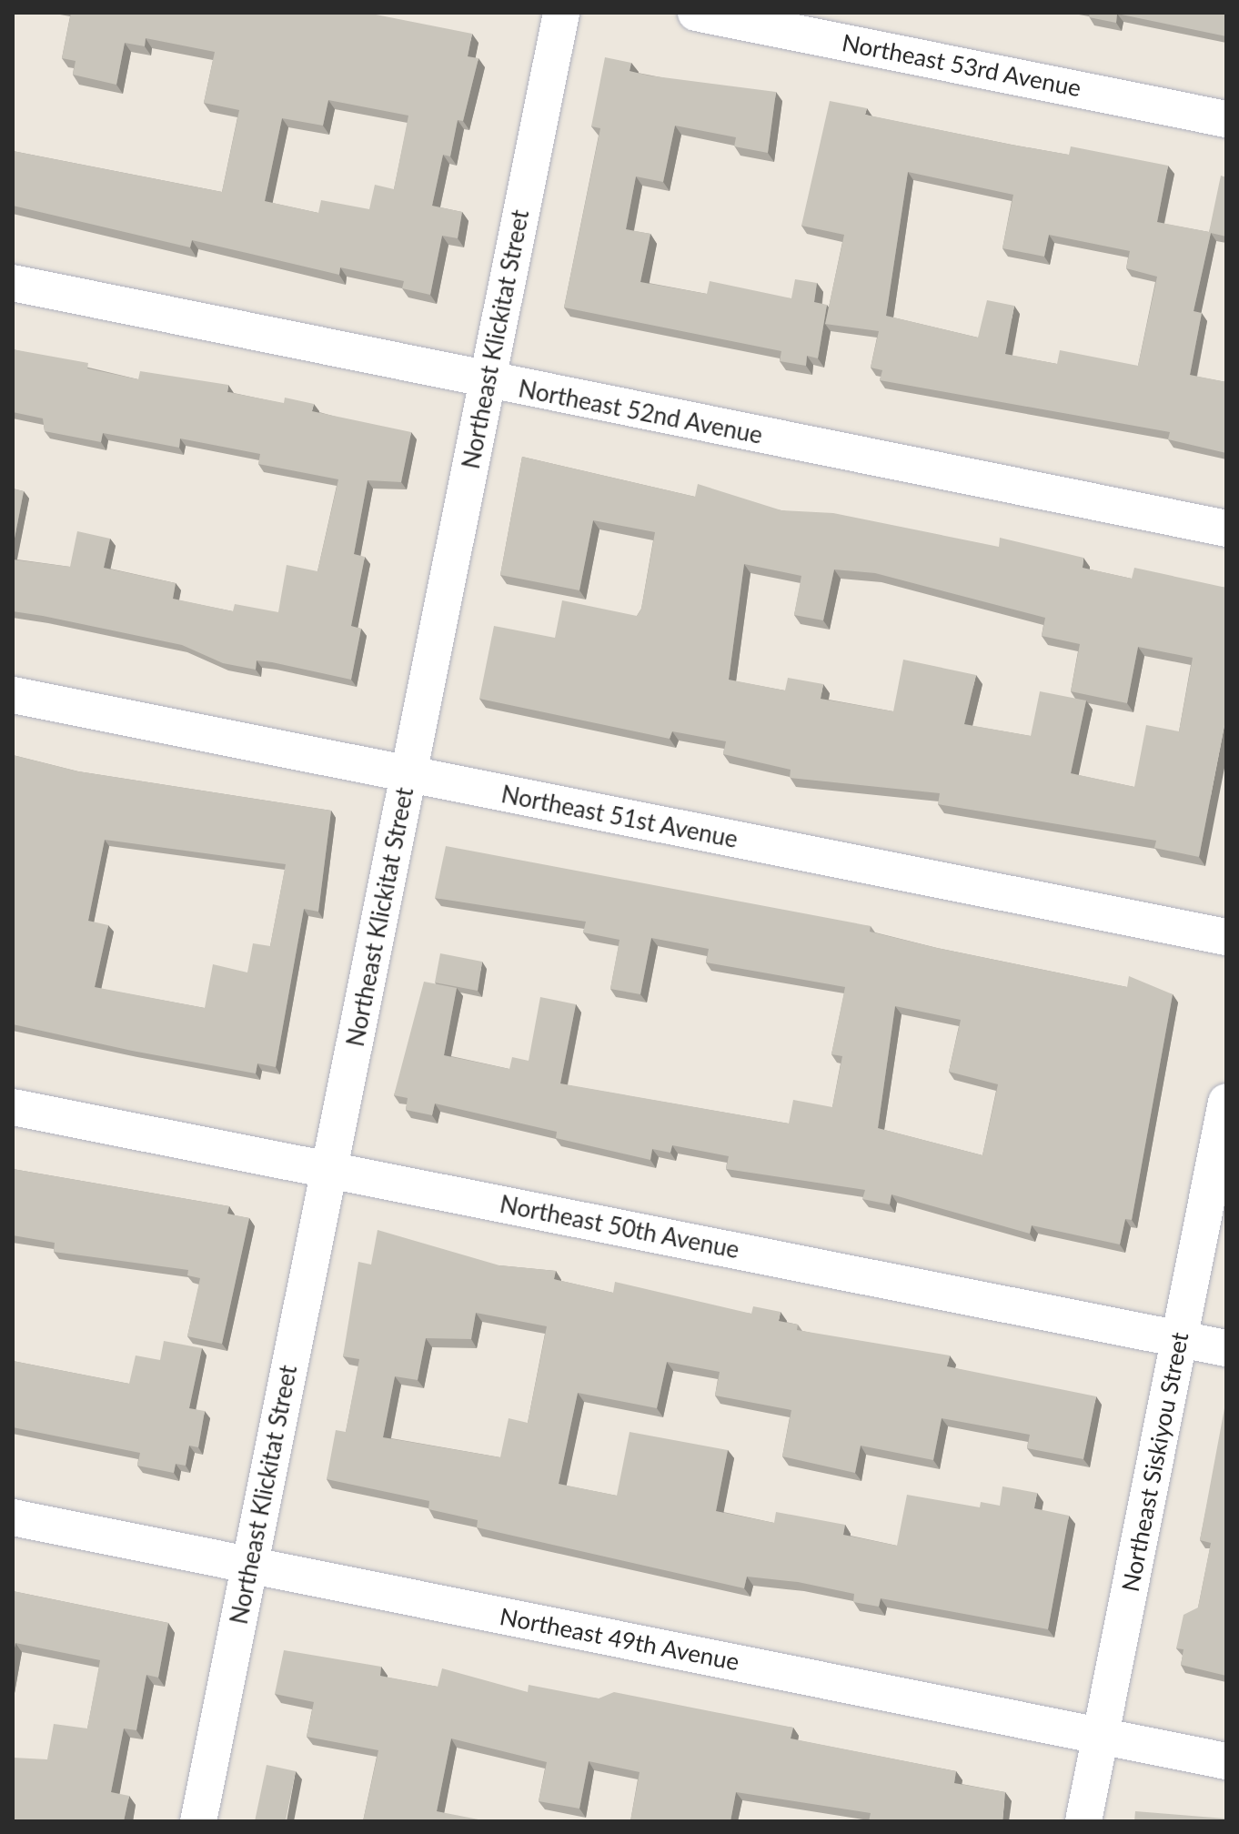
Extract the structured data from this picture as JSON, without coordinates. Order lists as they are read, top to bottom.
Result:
{
  "streets": {
    "street": [
      "Northeast 53rd Avenue",
      "Northeast Klickitat Street",
      "Northeast 52nd Avenue",
      "Northeast 51st Avenue",
      "Northeast 50th Avenue",
      "Northeast Siskiyou Street",
      "Northeast 49th Avenue"
    ]
  },
  "crossings": [
    ["Northeast Klickitat Street", "Northeast 52nd Avenue"],
    ["Northeast Klickitat Street", "Northeast 51st Avenue"],
    ["Northeast Klickitat Street", "Northeast 50th Avenue"],
    ["Northeast Klickitat Street", "Northeast 49th Avenue"],
    ["Northeast 50th Avenue", "Northeast Siskiyou Street"],
    ["Northeast Siskiyou Street", "Northeast 49th Avenue"]
  ]
}
